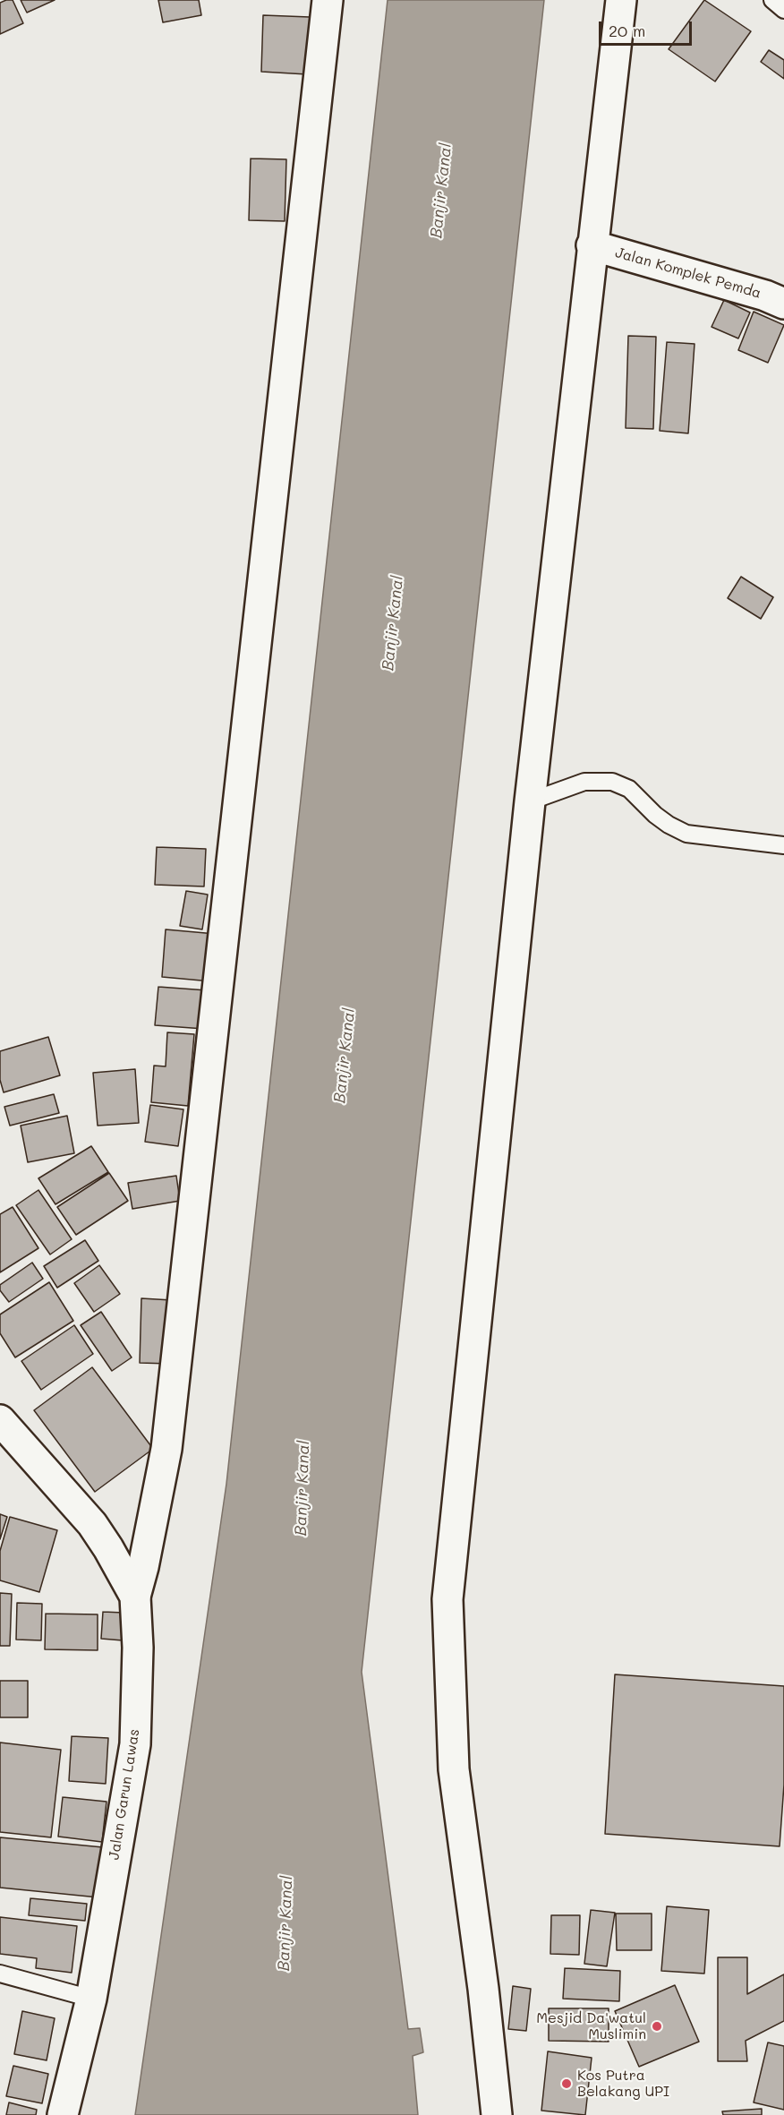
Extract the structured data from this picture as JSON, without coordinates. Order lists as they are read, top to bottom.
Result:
{
  "streets": {
    "street": ["Jalan Komplek Pemda", "Jalan Garun Lawas"]
  },
  "water": ["Banjir Kanal"],
  "places": ["Mesjid Da'watul Muslimin", "Kos Putra Belakang UPI"],
  "scale_bar": "20 m"
}
